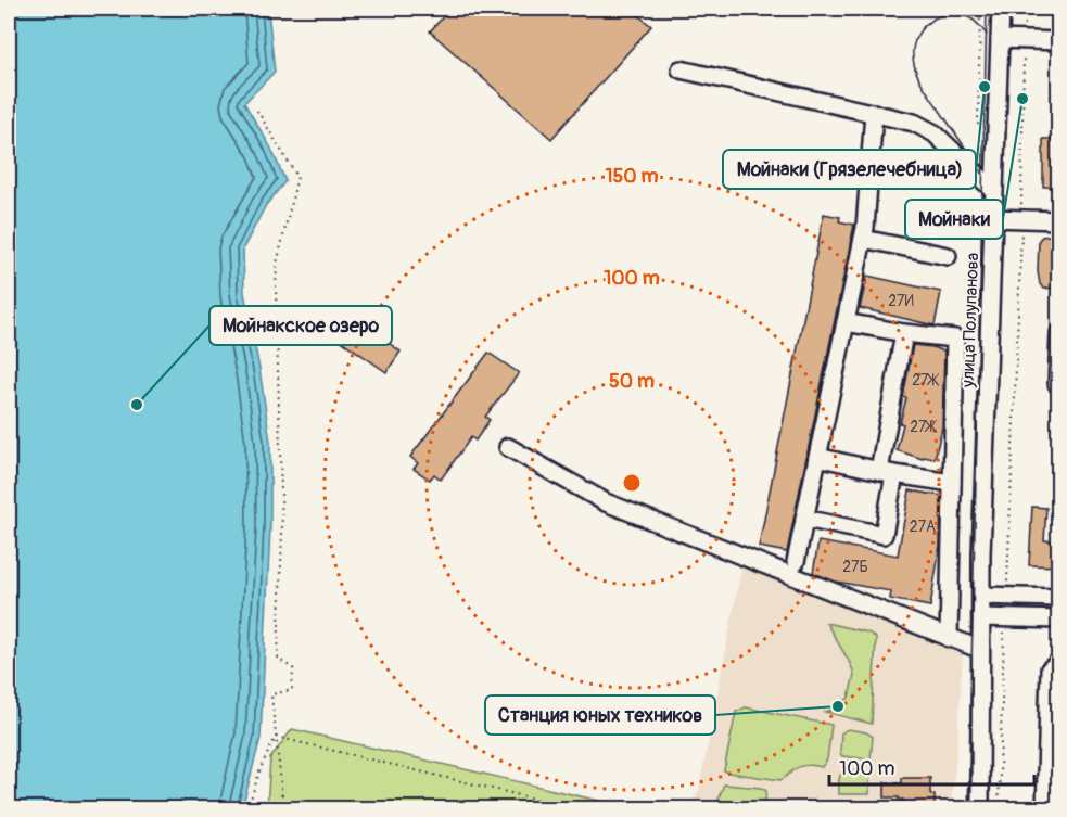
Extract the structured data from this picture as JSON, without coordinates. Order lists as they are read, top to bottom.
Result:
{
  "streets": {
    "street": ["улица Полупанова"]
  },
  "places": [
    "Мойнаки (Грязелечебница)",
    "Мойнаки",
    "Мойнакское озеро",
    "Станция юных техников"
  ],
  "house_numbers": [
    "27И",
    "27Ж",
    "27Ж",
    "27А",
    "27Б"
  ],
  "scale_bar": "100 m",
  "rings": ["150 m", "100 m", "50 m"]
}
